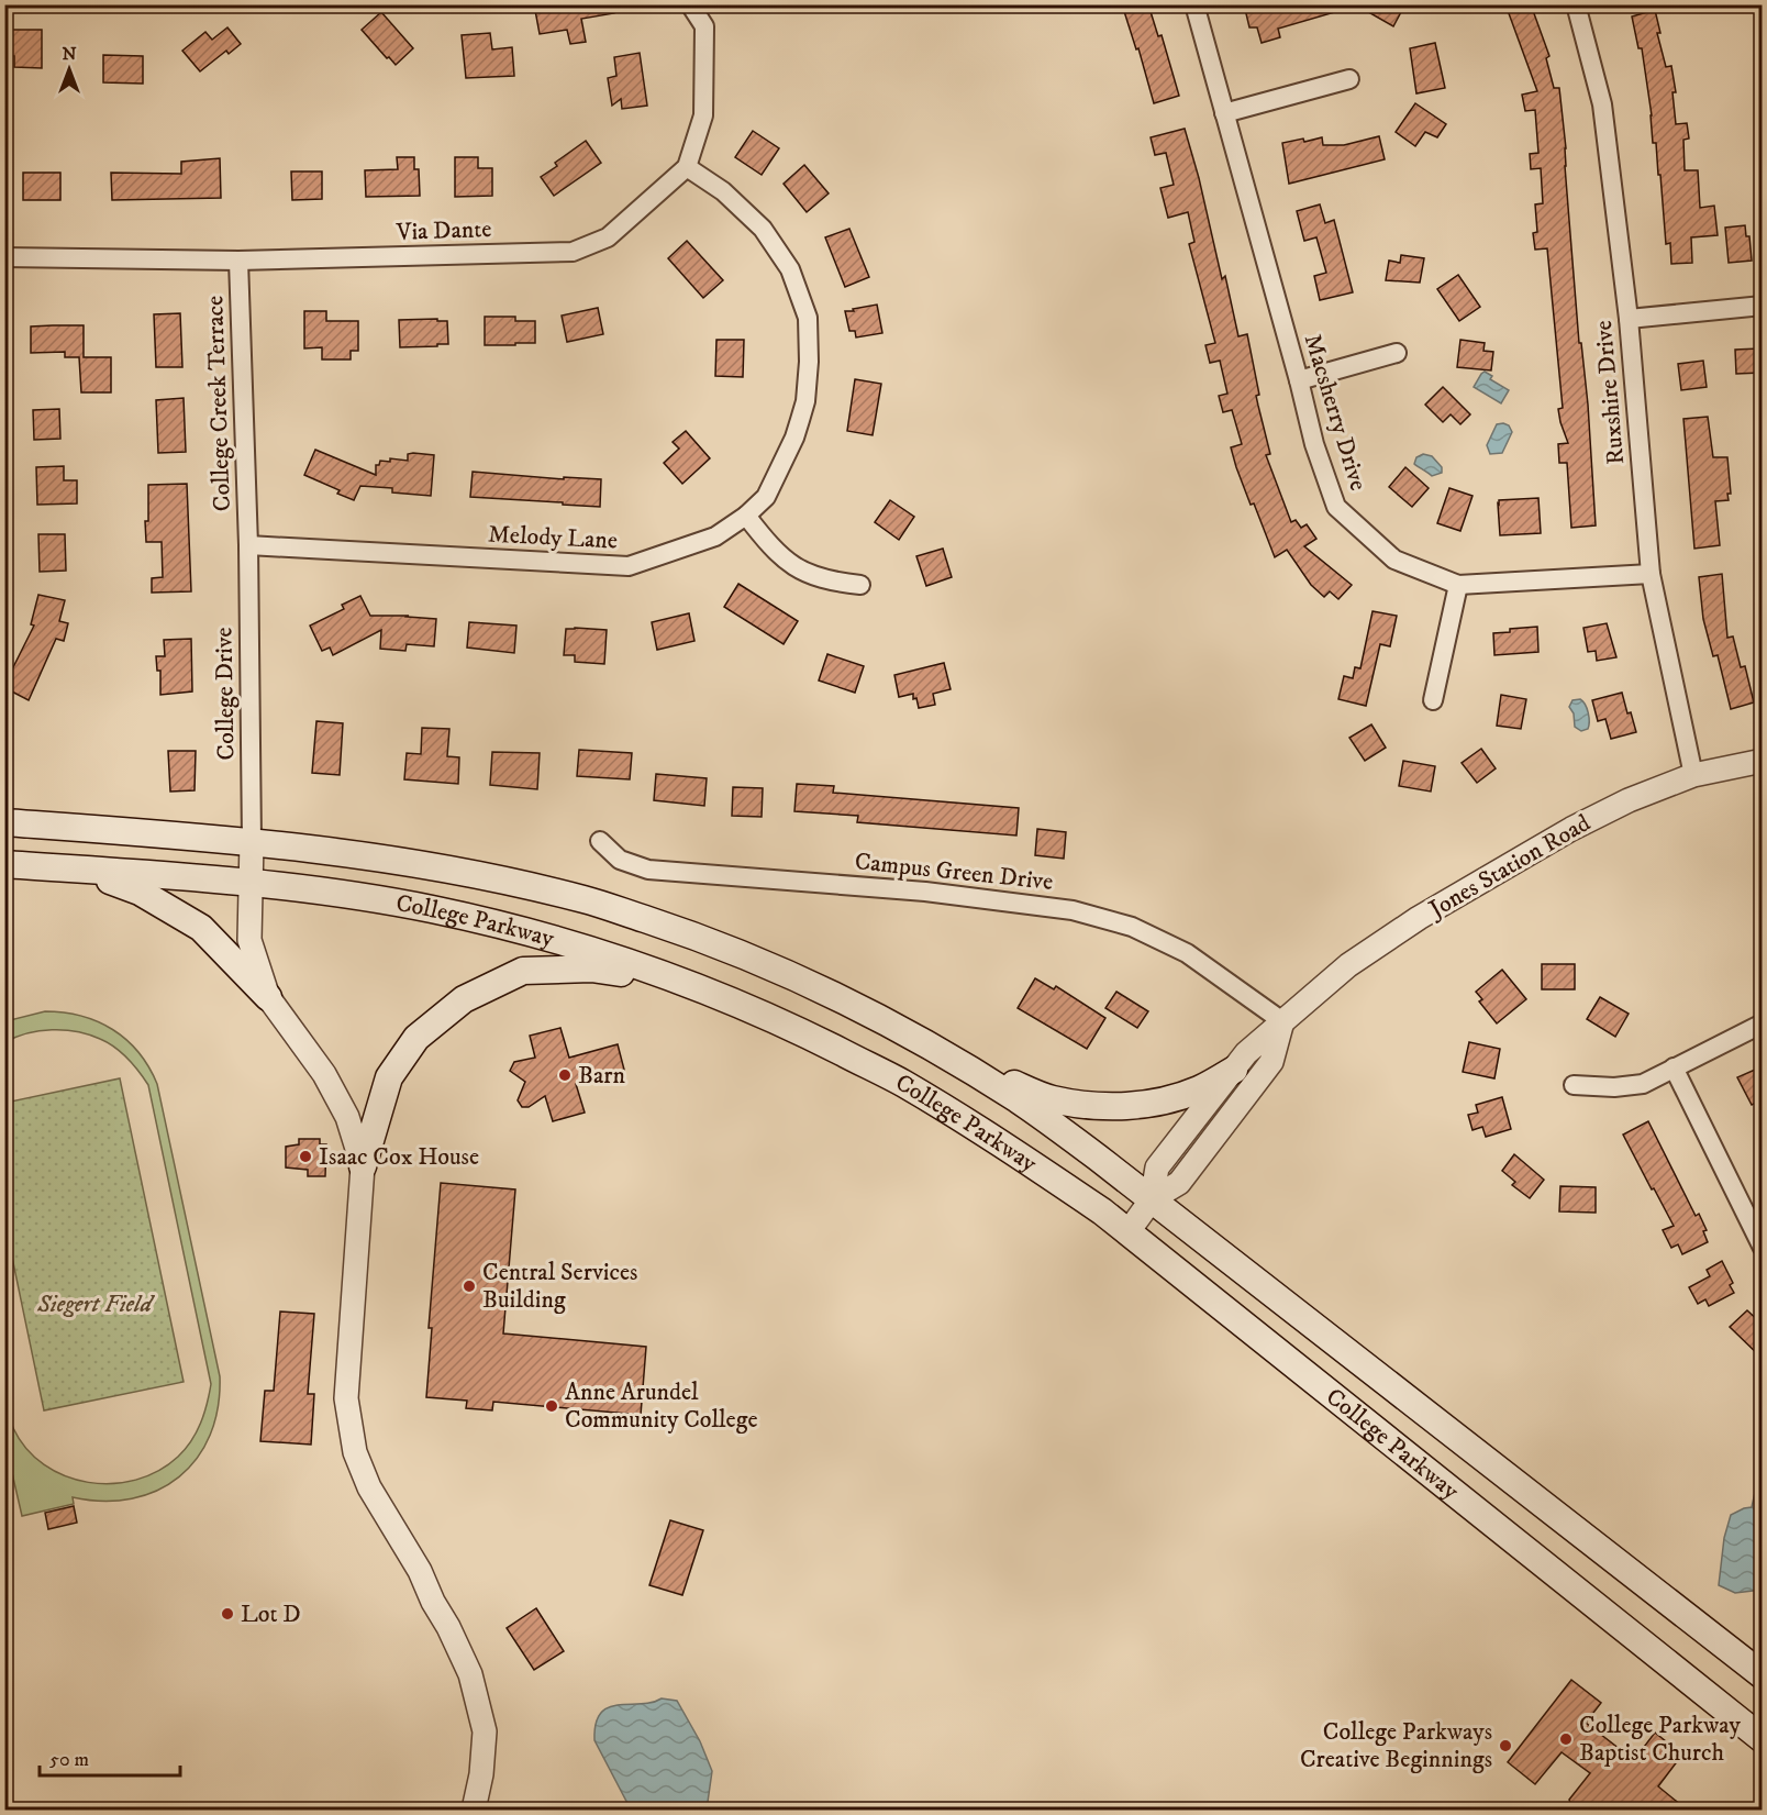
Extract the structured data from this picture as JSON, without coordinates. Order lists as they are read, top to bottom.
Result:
{
  "streets": {
    "main road": ["College Parkway"],
    "street": [
      "Via Dante",
      "Ruxshire Drive",
      "College Creek Terrace",
      "Macsherry Drive",
      "Melody Lane",
      "College Drive",
      "Jones Station Road",
      "Campus Green Drive"
    ]
  },
  "crossings": [
    ["Via Dante", "College Creek Terrace"],
    ["Via Dante", "Melody Lane"],
    ["Ruxshire Drive", "Macsherry Drive"],
    ["Ruxshire Drive", "Jones Station Road"],
    ["College Creek Terrace", "Melody Lane"],
    ["College Creek Terrace", "College Drive"],
    ["Melody Lane", "College Drive"],
    ["College Drive", "College Parkway"],
    ["Jones Station Road", "Campus Green Drive"],
    ["Jones Station Road", "College Parkway"]
  ],
  "parks": ["Siegert Field"],
  "places": [
    "Barn",
    "Isaac Cox House",
    "Central Services Building",
    "Anne Arundel Community College",
    "Lot D",
    "College Parkway Baptist Church",
    "College Parkways Creative Beginnings"
  ],
  "scale_bar": "50 m",
  "north": "top"
}
